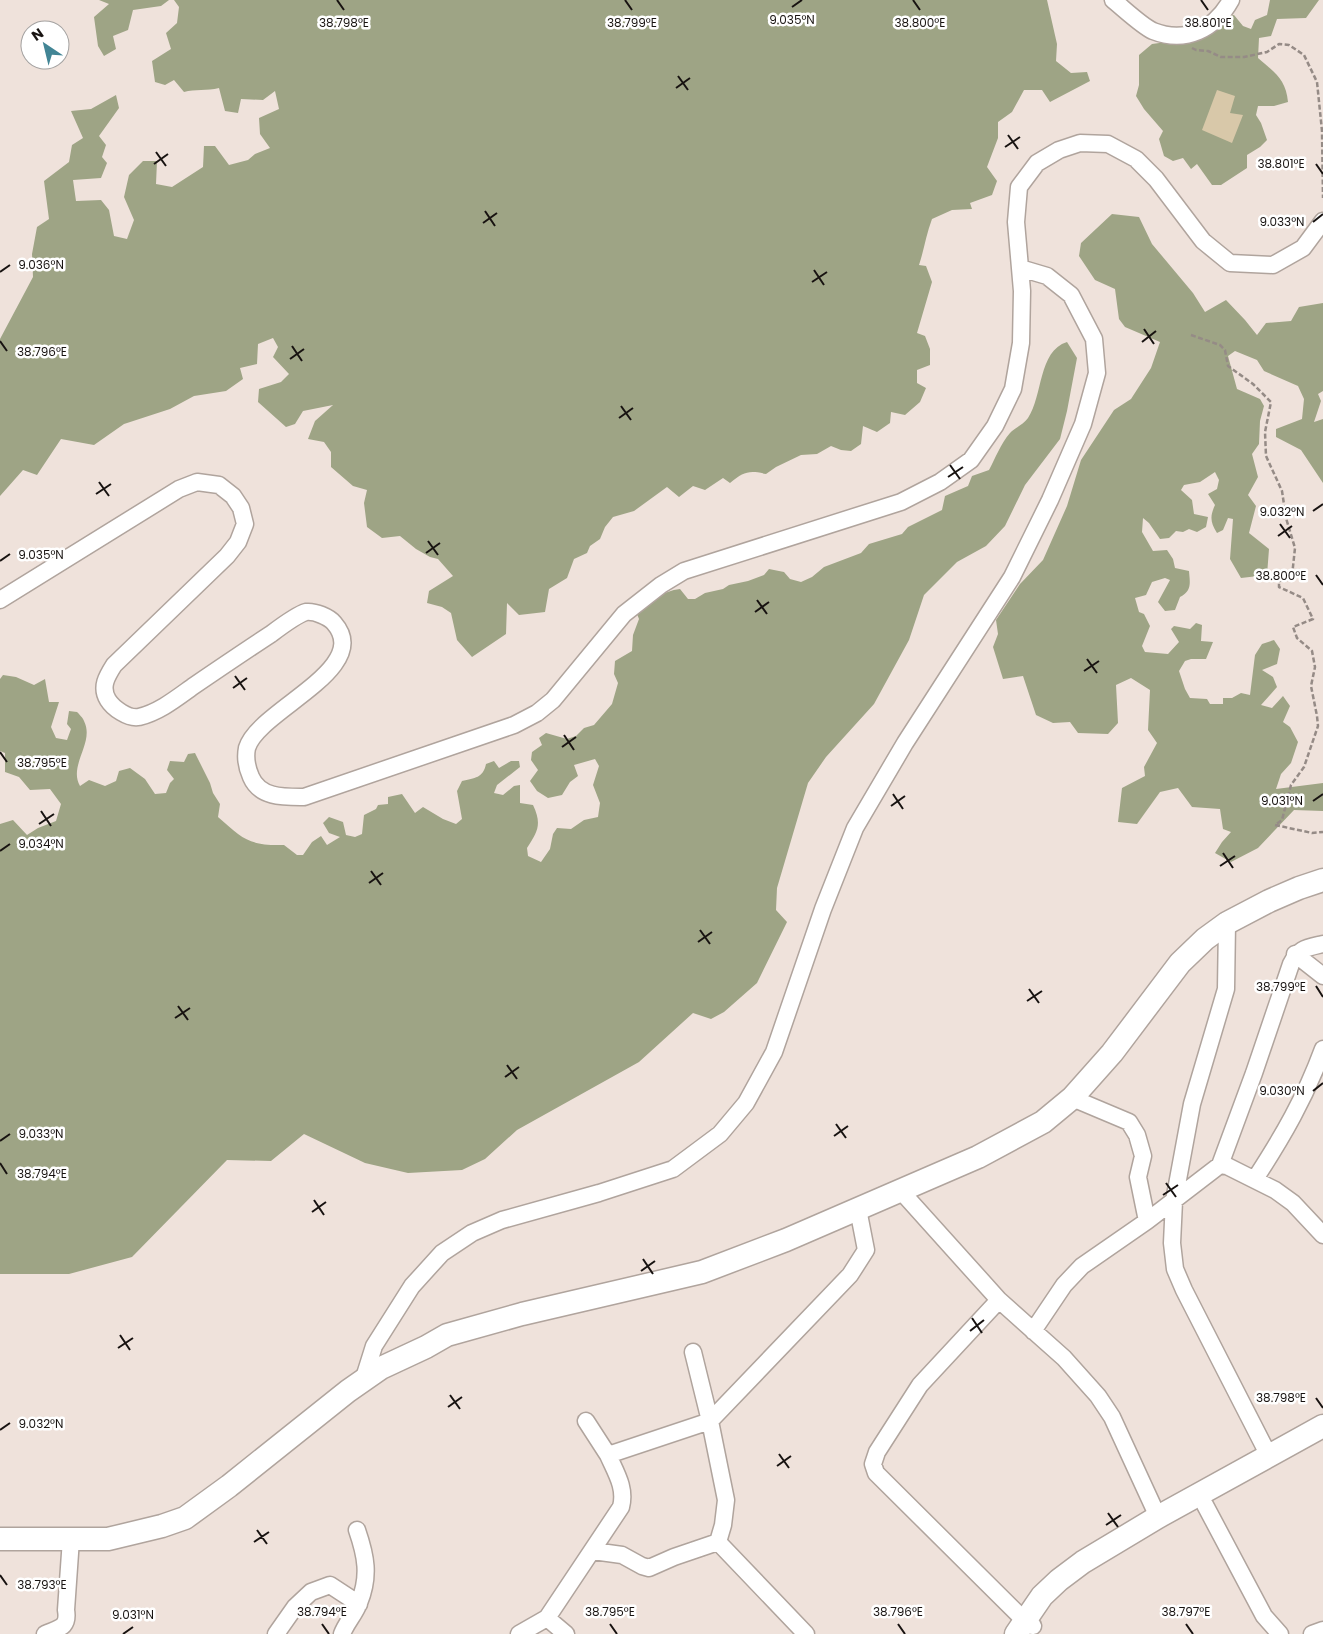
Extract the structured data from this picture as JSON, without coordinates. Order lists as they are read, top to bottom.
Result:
{
  "north": "top left",
  "coordinates": [
    "9.035°N",
    "38.798°E",
    "38.799°E",
    "38.800°E",
    "38.801°E",
    "9.033°N",
    "9.036°N",
    "38.796°E",
    "9.032°N",
    "38.795°E",
    "9.031°N",
    "9.034°N",
    "9.030°N",
    "38.794°E",
    "38.793°E",
    "38.797°E"
  ]
}
